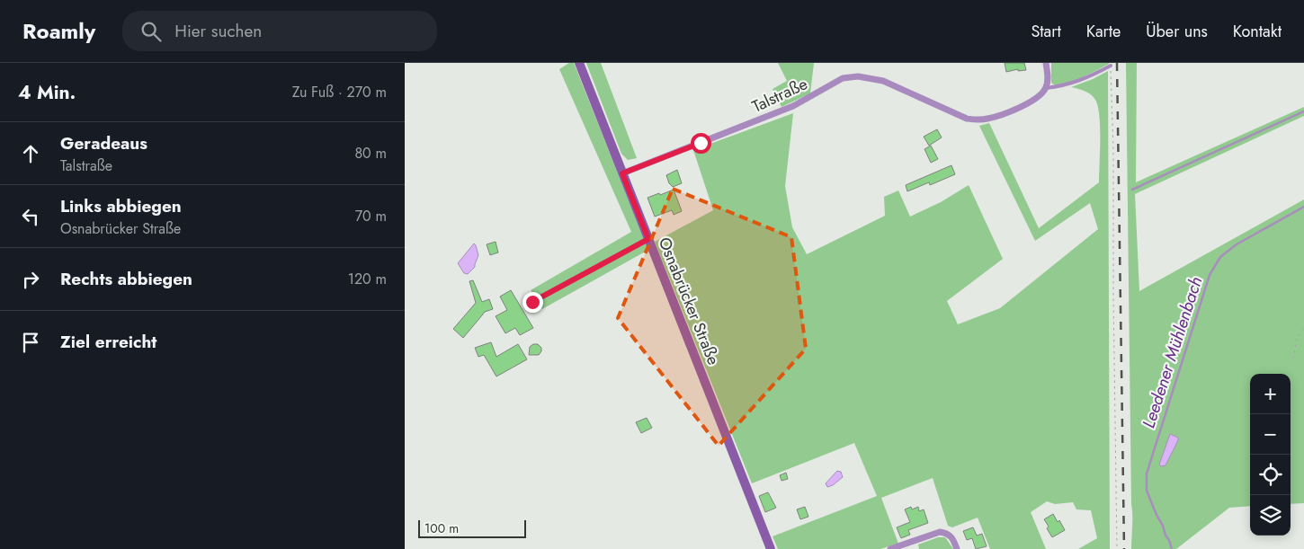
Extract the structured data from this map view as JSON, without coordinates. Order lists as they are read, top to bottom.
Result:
{
  "streets": {
    "main road": ["Osnabrücker Straße"],
    "street": ["Talstraße"]
  },
  "crossings": [
    ["Talstraße", "Osnabrücker Straße"]
  ],
  "water": ["Leedener Mühlenbach"],
  "scale_bar": "100 m",
  "page": {
    "header": "Roamly",
    "search": "Hier suchen",
    "nav": [
      "Start",
      "Karte",
      "Über uns",
      "Kontakt"
    ],
    "heading": ["4 Min.", "Zu Fuß · 270 m"],
    "list": [
      ["Geradeaus", "Talstraße", "80 m"],
      ["Links abbiegen", "Osnabrücker Straße", "70 m"],
      ["Rechts abbiegen", "120 m"],
      "Ziel erreicht"
    ],
    "map_buttons": ["+", "−"],
    "scale": "100 m"
  }
}
